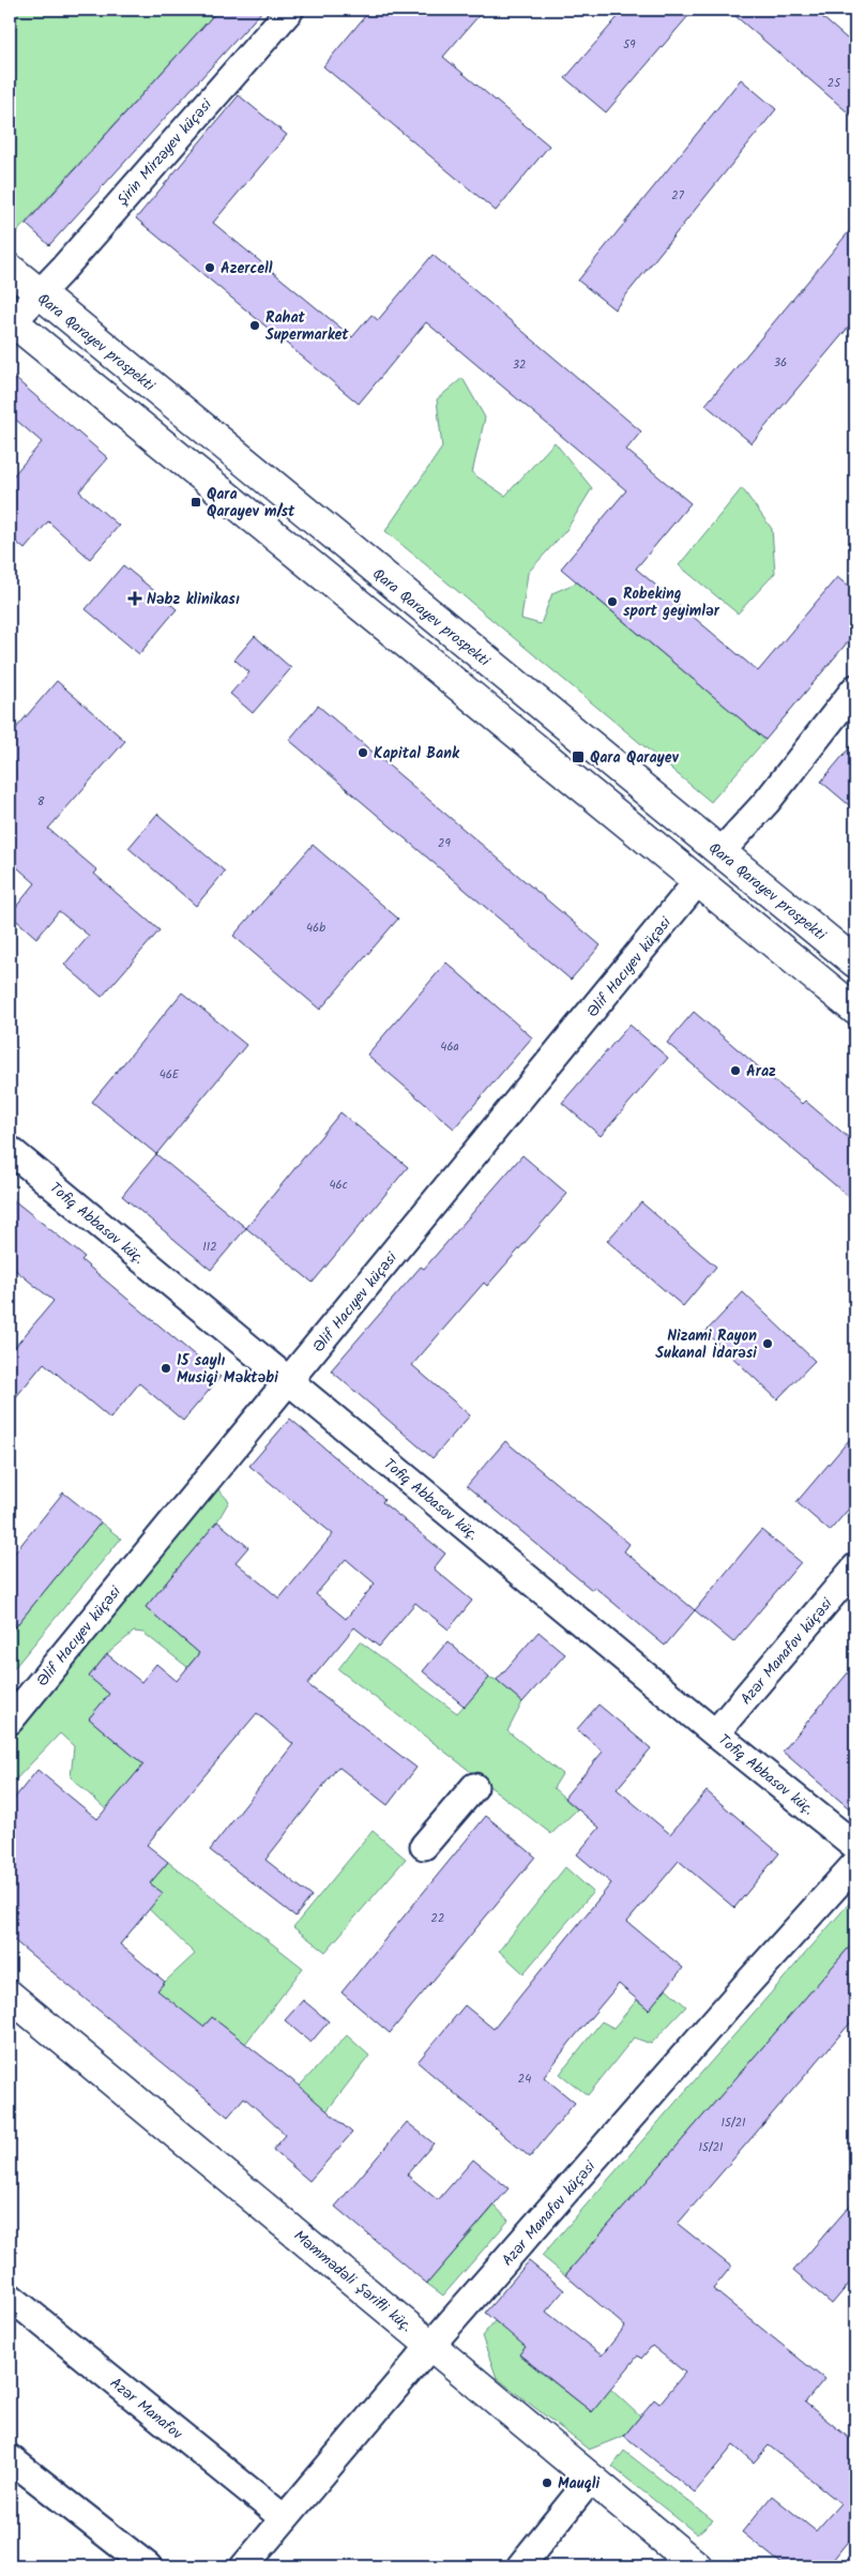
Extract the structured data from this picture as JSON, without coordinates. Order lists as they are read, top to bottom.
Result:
{
  "streets": {
    "main road": ["Qara Qarayev prospekti", "Məmmədəli Şərifli küç."],
    "street": [
      "Şirin Mirzəyev küçəsi",
      "Əlif Hacıyev küçəsi",
      "Tofiq Abbasov küç.",
      "Azər Manafov küçəsi",
      "Azər Manafov"
    ]
  },
  "crossings": [
    ["Şirin Mirzəyev küçəsi", "Qara Qarayev prospekti"],
    ["Əlif Hacıyev küçəsi", "Tofiq Abbasov küç."],
    ["Tofiq Abbasov küç.", "Azər Manafov küçəsi"],
    ["Azər Manafov küçəsi", "Məmmədəli Şərifli küç."],
    ["Azər Manafov küçəsi", "Azər Manafov"]
  ],
  "places": {
    "other": [
      "Azercell",
      "Rahat Supermarket",
      "Robeking sport geyimlər",
      "Kapital Bank",
      "Araz",
      "Nizami Rayon Sukanal İdarəsi",
      "15 saylı Musiqi Məktəbi",
      "Mauqli"
    ],
    "transit": ["Qara Qarayev m/st", "Qara Qarayev"],
    "health": ["Nəbz klinikası"]
  },
  "house_numbers": [
    "59",
    "25",
    "27",
    "36",
    "32",
    "8",
    "29",
    "46b",
    "46a",
    "46E",
    "46c",
    "112",
    "22",
    "24",
    "15/21",
    "15/21"
  ]
}
